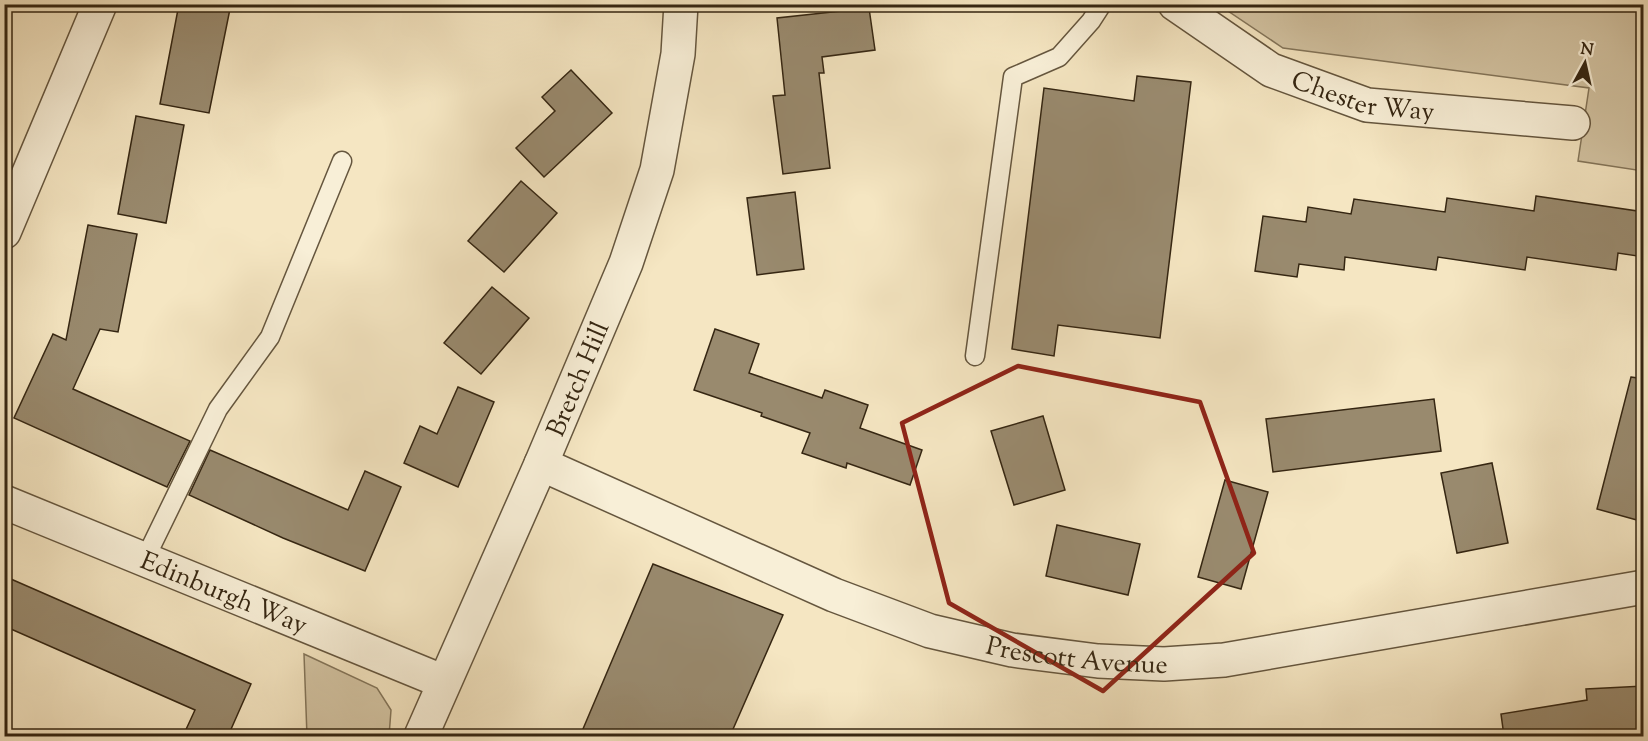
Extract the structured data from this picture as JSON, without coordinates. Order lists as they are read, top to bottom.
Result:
{
  "streets": {
    "street": [
      "Chester Way",
      "Bretch Hill",
      "Edinburgh Way",
      "Prescott Avenue"
    ]
  },
  "crossings": [
    ["Bretch Hill", "Edinburgh Way"],
    ["Bretch Hill", "Prescott Avenue"]
  ],
  "north": "top"
}
